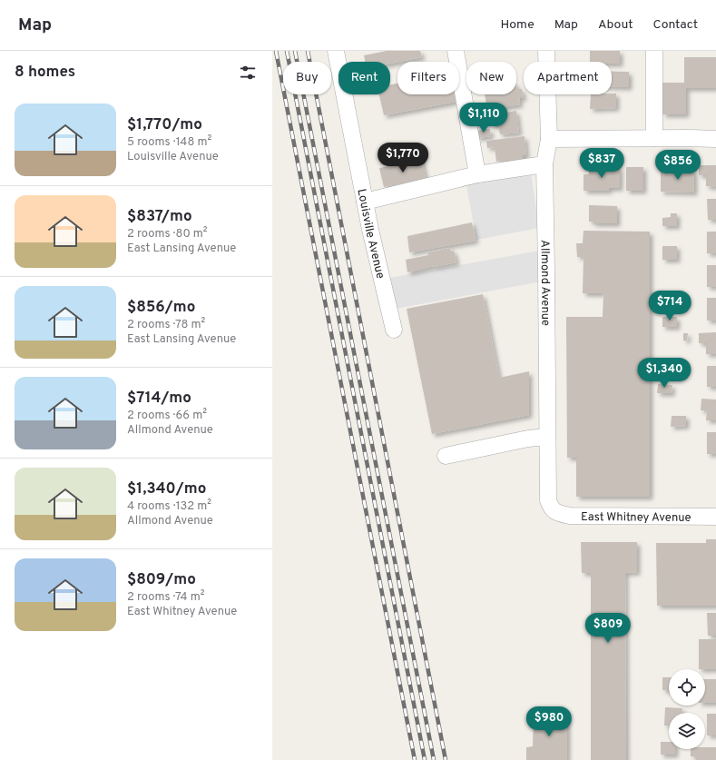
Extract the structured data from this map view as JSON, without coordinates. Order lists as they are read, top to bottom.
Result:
{
  "streets": {
    "street": ["Louisville Avenue", "Allmond Avenue", "East Whitney Avenue"]
  },
  "crossings": [
    ["Allmond Avenue", "East Whitney Avenue"]
  ],
  "page": {
    "header": "Map",
    "nav": [
      "Home",
      "Map",
      "About",
      "Contact"
    ],
    "heading": "8 homes",
    "chip": [
      "Buy",
      "Rent",
      "Filters",
      "New",
      "Apartment"
    ],
    "list": [
      {
        "name": "$1,770/mo",
        "note": "5 rooms · 148 m² · Louisville Avenue"
      },
      {
        "name": "$837/mo",
        "note": "2 rooms · 80 m² · East Lansing Avenue"
      },
      {
        "name": "$856/mo",
        "note": "2 rooms · 78 m² · East Lansing Avenue"
      },
      {
        "name": "$714/mo",
        "note": "2 rooms · 66 m² · Allmond Avenue"
      },
      {
        "name": "$1,340/mo",
        "note": "4 rooms · 132 m² · Allmond Avenue"
      },
      {
        "name": "$809/mo",
        "note": "2 rooms · 74 m² · East Whitney Avenue"
      }
    ],
    "price": [
      "$1,110",
      "$1,770",
      "$837",
      "$856",
      "$714",
      "$1,340",
      "$809",
      "$980"
    ]
  }
}
